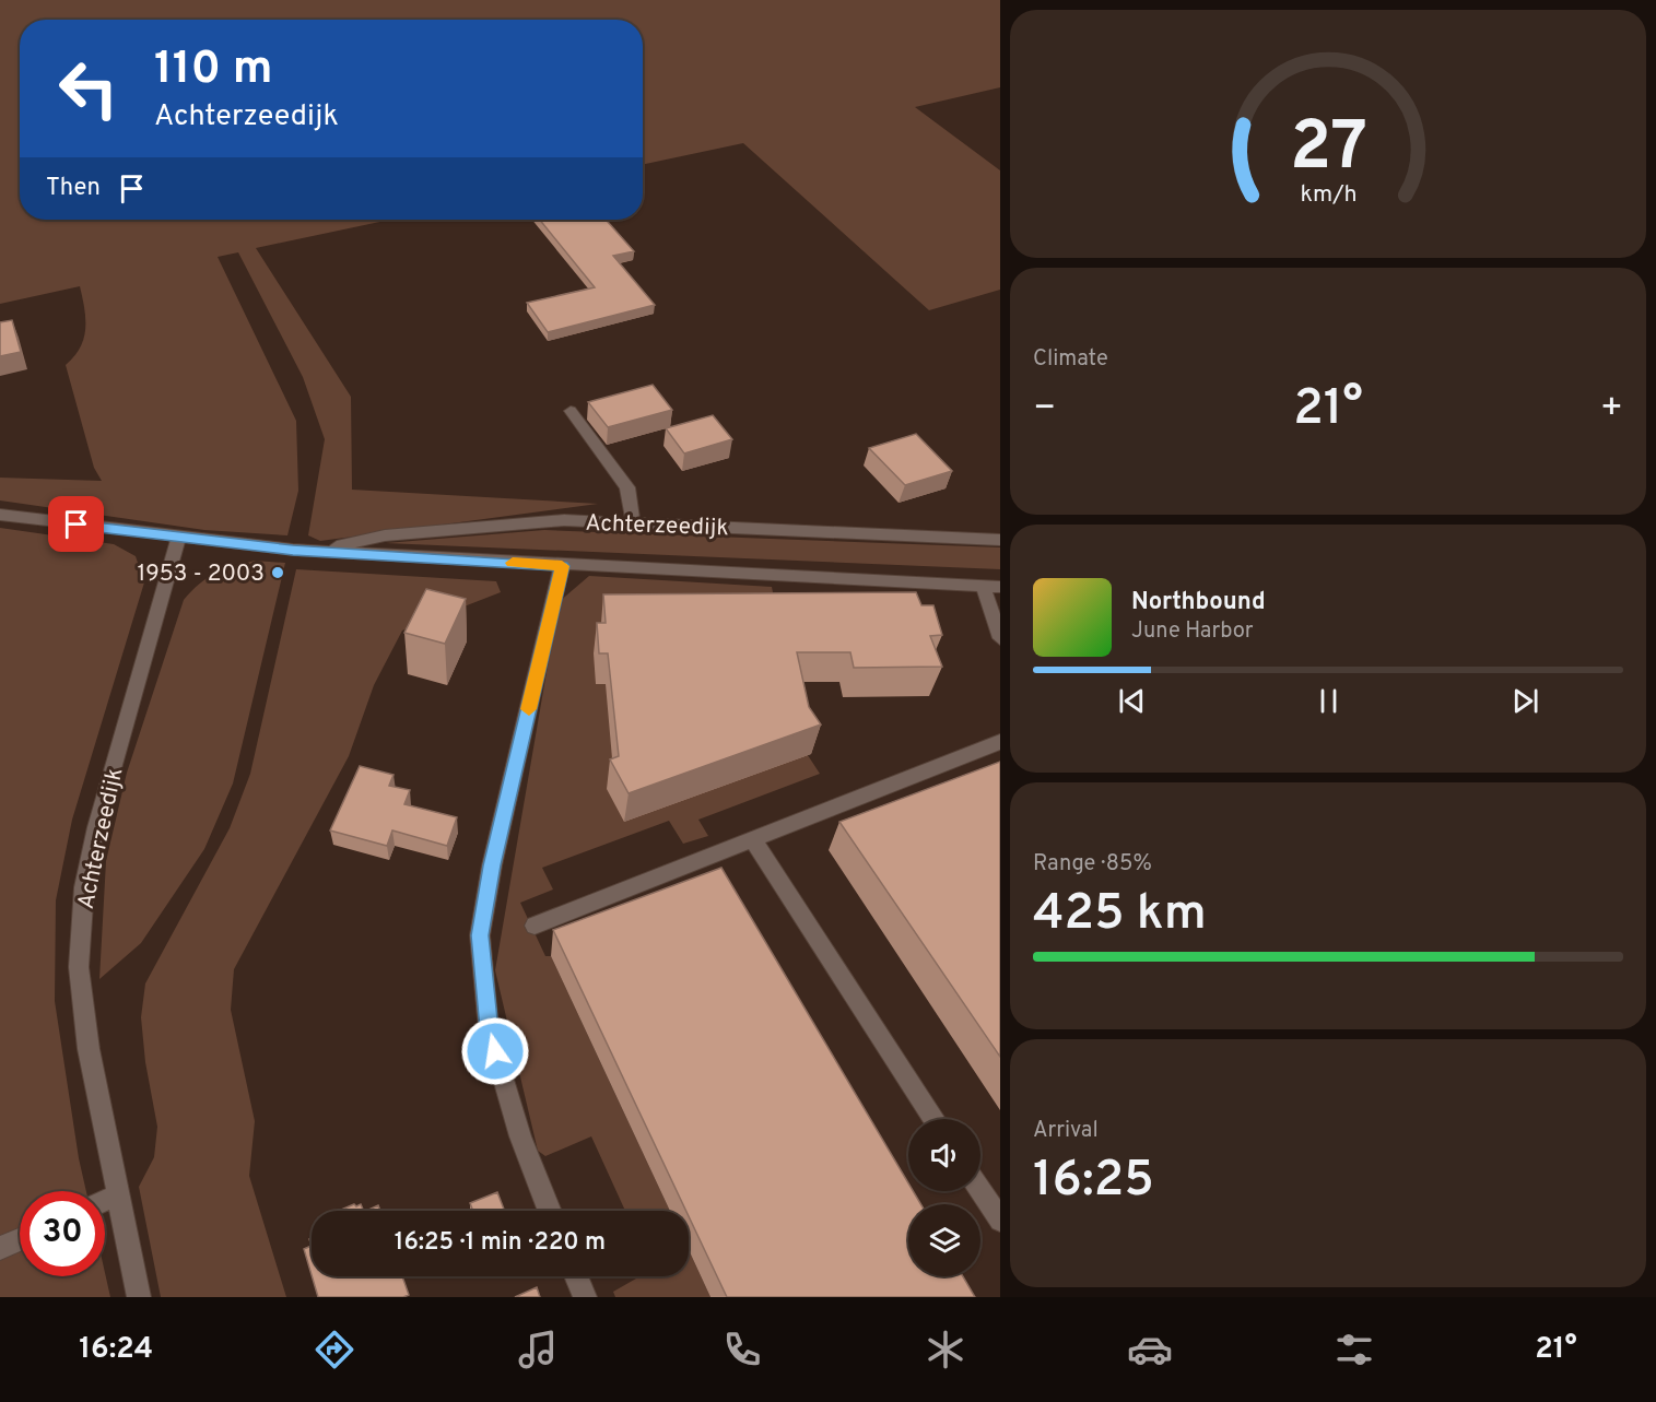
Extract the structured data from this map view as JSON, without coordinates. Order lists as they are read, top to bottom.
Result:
{
  "streets": {
    "street": ["Achterzeedijk"]
  },
  "places": ["1953 - 2003"],
  "page": {
    "turn": ["110 m", "Achterzeedijk"],
    "then": "Then",
    "tile": [
      "Climate",
      ["Range · 85%", "425 km"],
      ["Arrival", "16:25"]
    ],
    "heat": ["−", "21°", "+"],
    "song": ["Northbound", "June Harbor"],
    "limit": "30",
    "trip": "16:25 · 1 min · 220 m",
    "tabs": ["16:24", "21°"],
    "gauge": ["27", "km/h"]
  }
}
